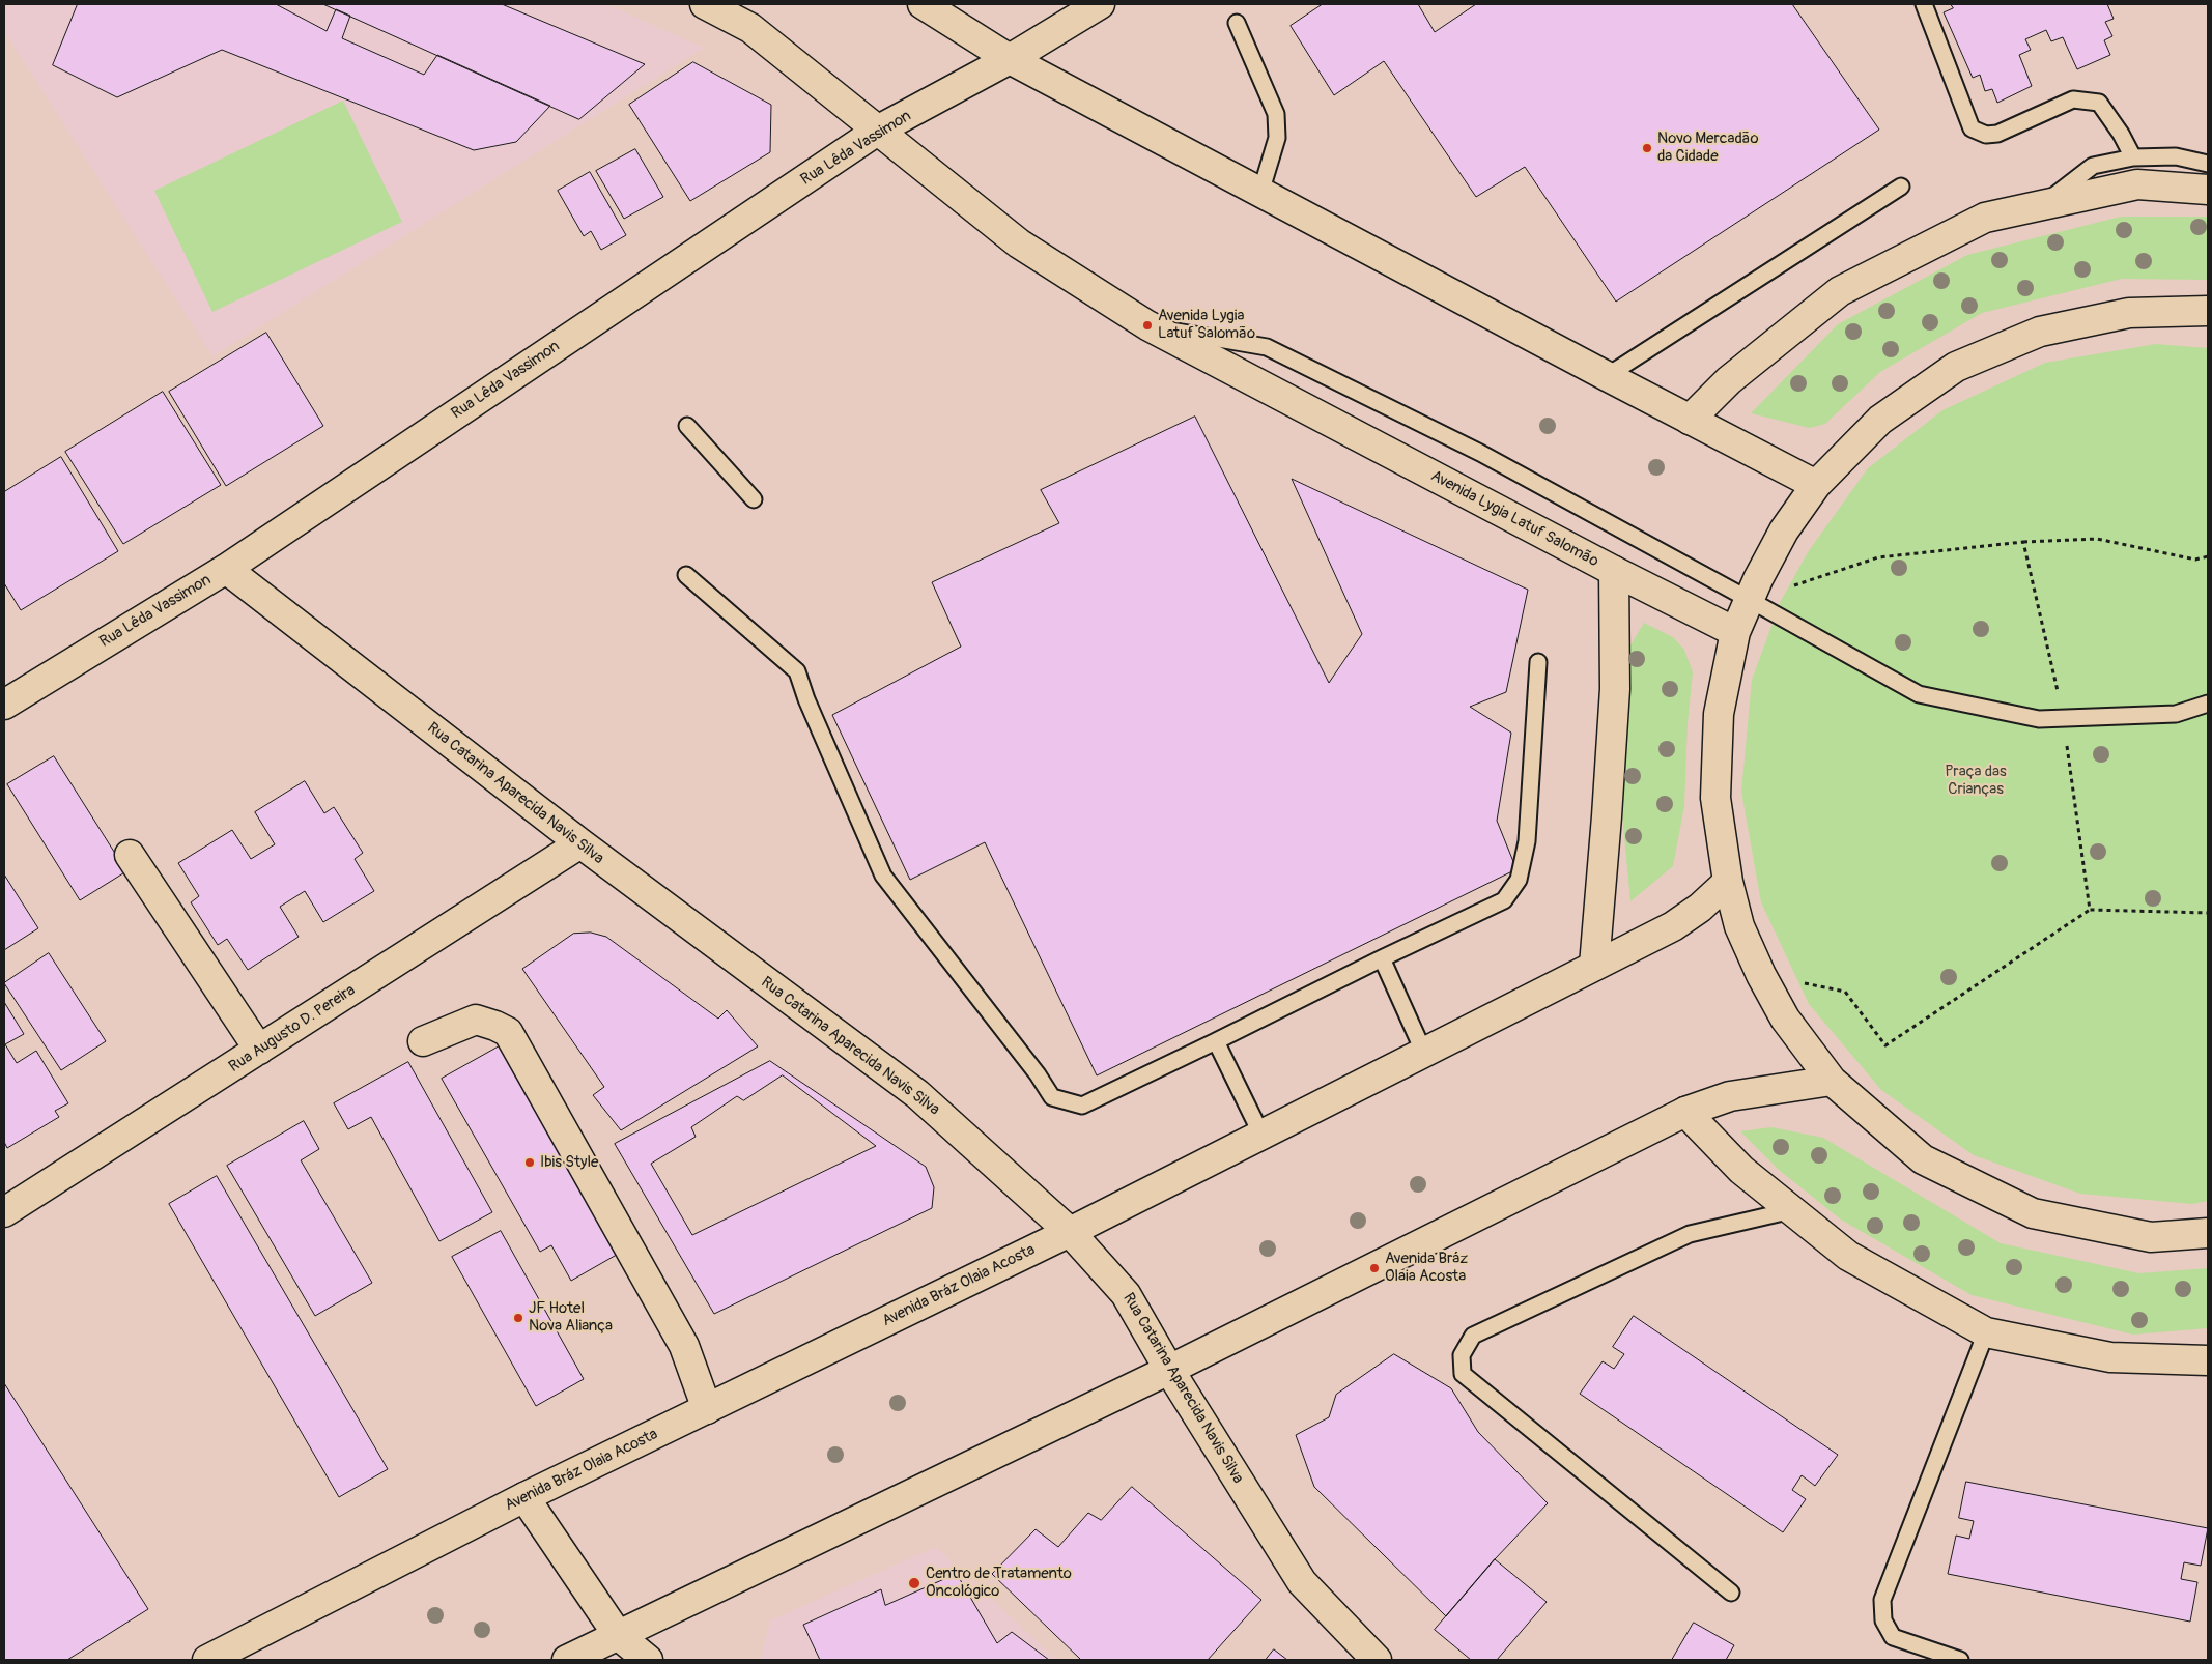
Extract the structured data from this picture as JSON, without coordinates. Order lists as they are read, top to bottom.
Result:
{
  "streets": {
    "main road": [
      "Rua Lêda Vassimon",
      "Avenida Lygia Latuf Salomão",
      "Rua Catarina Aparecida Navis Silva",
      "Rua Augusto D. Pereira",
      "Avenida Bráz Olaia Acosta"
    ]
  },
  "crossings": [
    ["Rua Lêda Vassimon", "Avenida Lygia Latuf Salomão"],
    ["Rua Lêda Vassimon", "Rua Catarina Aparecida Navis Silva"],
    ["Rua Catarina Aparecida Navis Silva", "Rua Augusto D. Pereira"],
    ["Rua Catarina Aparecida Navis Silva", "Avenida Bráz Olaia Acosta"]
  ],
  "parks": ["Praça das Crianças"],
  "places": [
    "Novo Mercadão da Cidade",
    "Avenida Lygia Latuf Salomão",
    "Ibis Style",
    "Avenida Bráz Olaia Acosta",
    "JF Hotel Nova Aliança",
    "Centro de Tratamento Oncológico"
  ]
}
